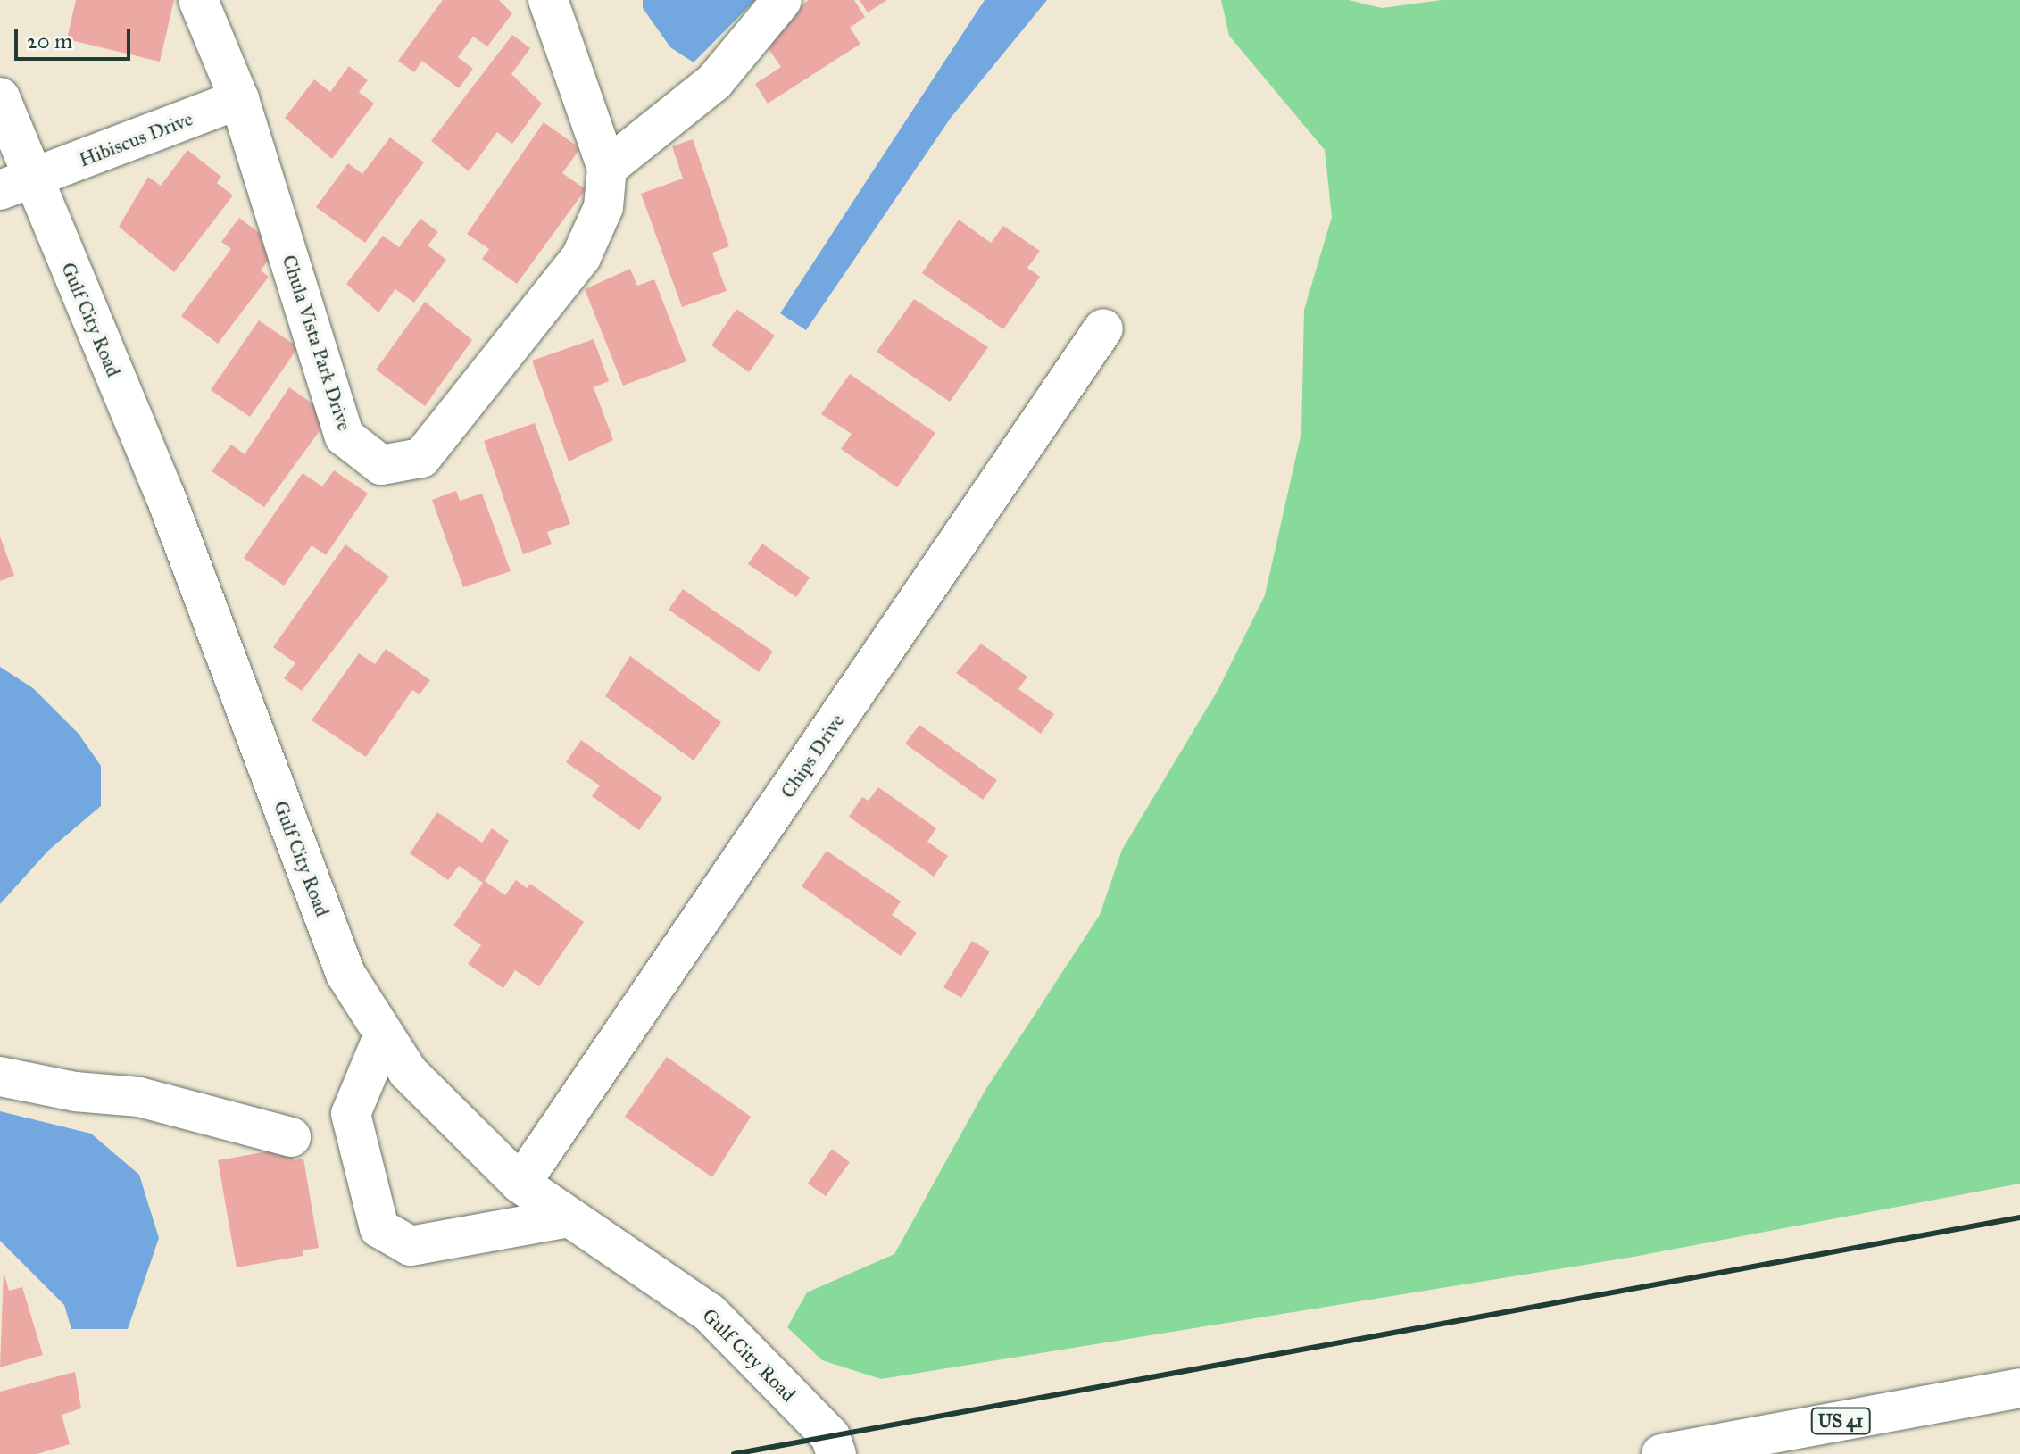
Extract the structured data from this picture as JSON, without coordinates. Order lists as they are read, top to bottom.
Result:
{
  "streets": {
    "street": [
      "Hibiscus Drive",
      "Gulf City Road",
      "Chula Vista Park Drive",
      "Chips Drive",
      "US 41"
    ]
  },
  "crossings": [
    ["Hibiscus Drive", "Gulf City Road"],
    ["Hibiscus Drive", "Chula Vista Park Drive"],
    ["Gulf City Road", "Chips Drive"]
  ],
  "scale_bar": "20 m"
}
